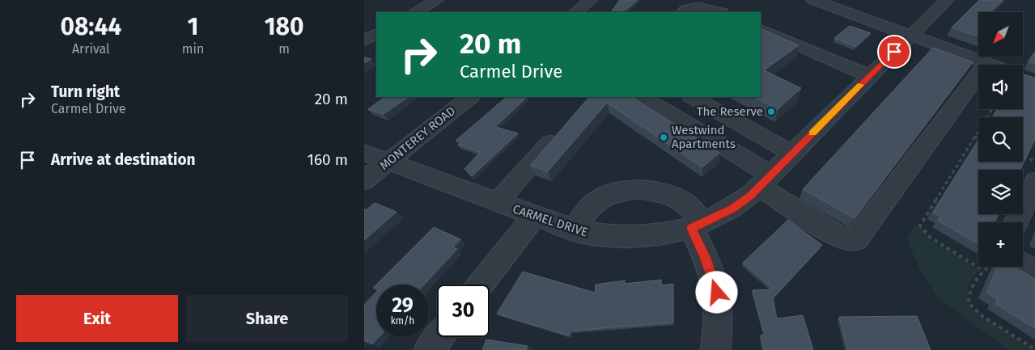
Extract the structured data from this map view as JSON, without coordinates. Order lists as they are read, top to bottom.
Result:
{
  "streets": {
    "street": ["MONTEREY ROAD", "CARMEL DRIVE"]
  },
  "crossings": [
    ["MONTEREY ROAD", "CARMEL DRIVE"]
  ],
  "places": ["The Reserve", "Westwind Apartments"],
  "north": "bottom left",
  "page": {
    "eta": [
      "08:44",
      "Arrival",
      "1",
      "min",
      "180",
      "m"
    ],
    "map_buttons": "+",
    "turn": ["20 m", "Carmel Drive"],
    "list": [
      {
        "name": "Turn right",
        "note": "Carmel Drive",
        "value": "20 m"
      },
      {
        "name": "Arrive at destination",
        "value": "160 m"
      }
    ],
    "speed": "29 km/h",
    "limit": "30",
    "buttons": ["Exit", "Share"]
  }
}
